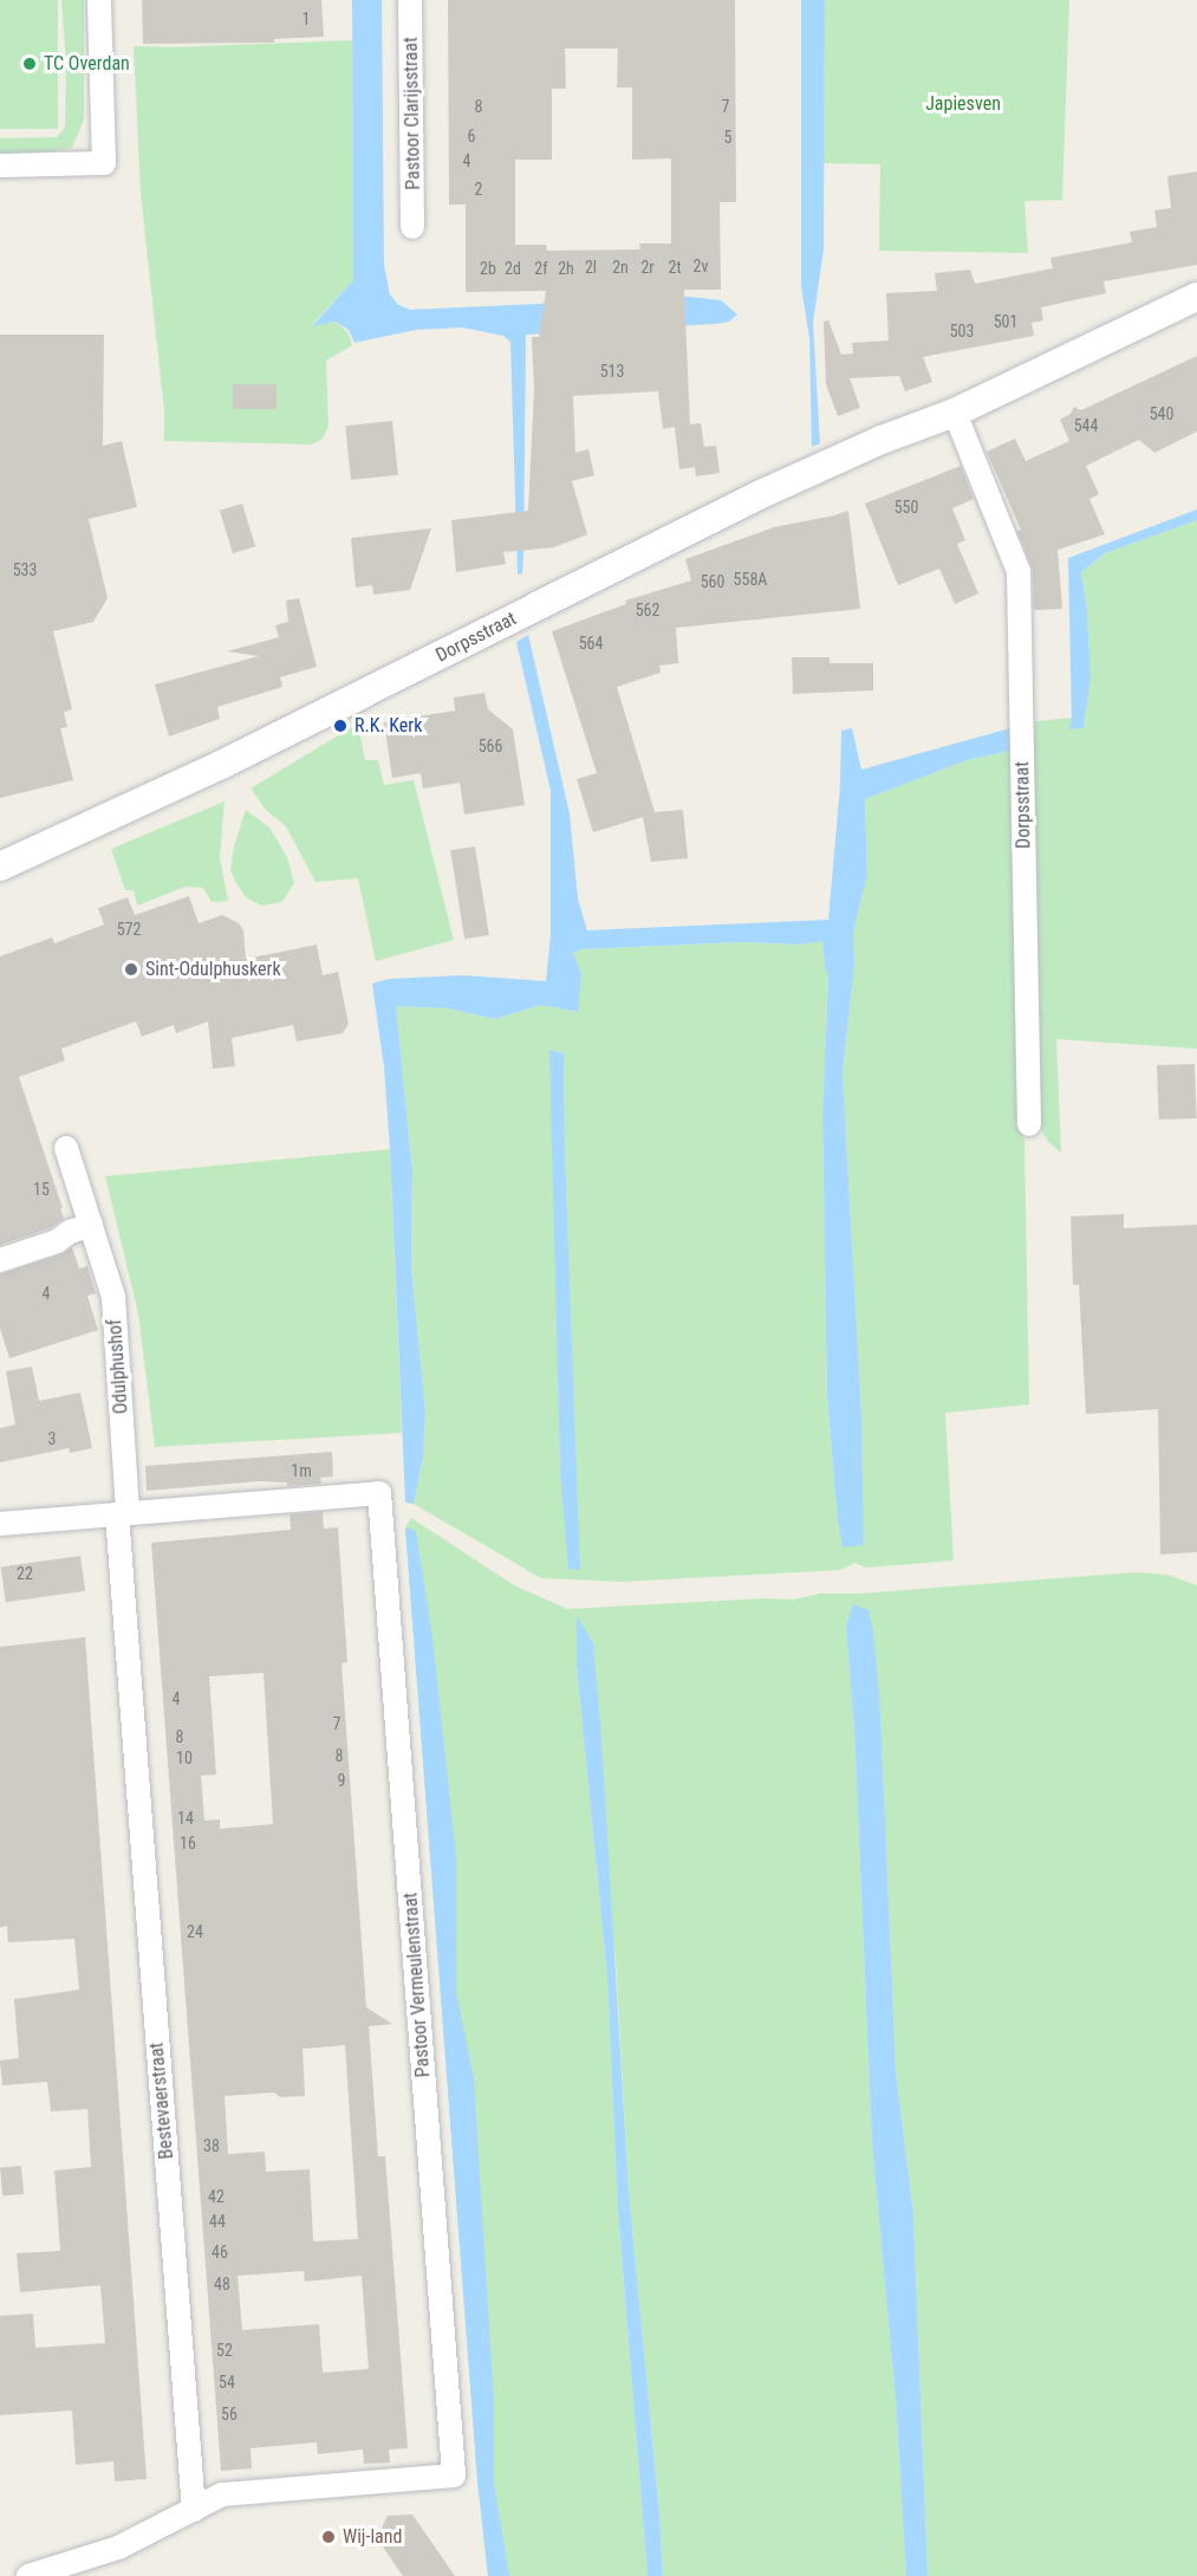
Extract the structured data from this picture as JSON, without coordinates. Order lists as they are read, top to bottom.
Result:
{
  "streets": {
    "street": [
      "Pastoor Clarijsstraat",
      "Dorpsstraat",
      "Odulphushof",
      "Pastoor Vermeulenstraat",
      "Bestevaerstraat"
    ]
  },
  "crossings": [
    ["Odulphushof", "Pastoor Vermeulenstraat"],
    ["Odulphushof", "Bestevaerstraat"],
    ["Pastoor Vermeulenstraat", "Bestevaerstraat"]
  ],
  "parks": ["Japiesven"],
  "places": [
    "TC Overdan",
    "R.K. Kerk",
    "Sint-Odulphuskerk",
    "Wij-land"
  ],
  "house_numbers": [
    "1",
    "8",
    "7",
    "6",
    "5",
    "4",
    "2",
    "2v",
    "2l",
    "2n",
    "2r",
    "2t",
    "2b",
    "2d",
    "2f",
    "2h",
    "501",
    "503",
    "513",
    "540",
    "544",
    "550",
    "533",
    "558A",
    "560",
    "562",
    "564",
    "566",
    "572",
    "15",
    "4",
    "3",
    "1m",
    "22",
    "4",
    "7",
    "8",
    "8",
    "10",
    "9",
    "14",
    "16",
    "24",
    "38",
    "42",
    "44",
    "46",
    "48",
    "52",
    "54",
    "56"
  ]
}
